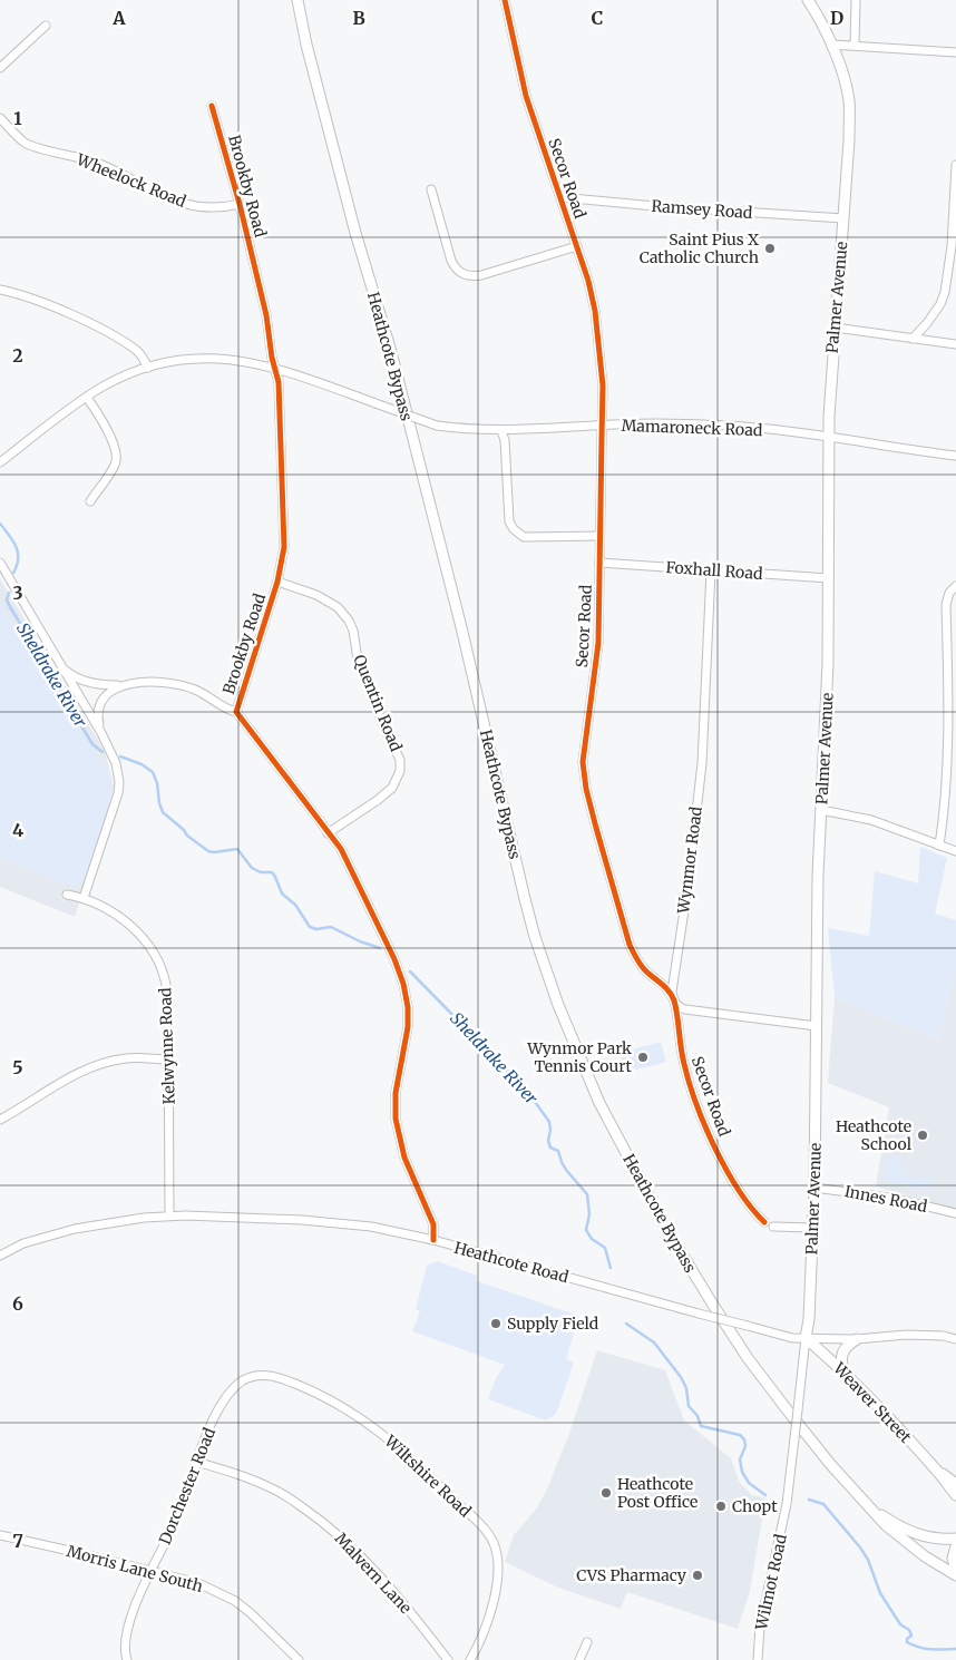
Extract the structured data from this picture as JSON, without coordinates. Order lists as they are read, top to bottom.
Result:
{
  "streets": {
    "main road": ["Palmer Avenue", "Heathcote Bypass", "Weaver Street"],
    "street": [
      "Secor Road",
      "Wheelock Road",
      "Brookby Road",
      "Ramsey Road",
      "Mamaroneck Road",
      "Foxhall Road",
      "Quentin Road",
      "Wynmor Road",
      "Kelwynne Road",
      "Innes Road",
      "Heathcote Road",
      "Wiltshire Road",
      "Dorchester Road",
      "Morris Lane South",
      "Malvern Lane",
      "Wilmot Road"
    ]
  },
  "crossings": [
    ["Secor Road", "Ramsey Road"],
    ["Secor Road", "Mamaroneck Road"],
    ["Secor Road", "Foxhall Road"],
    ["Secor Road", "Wynmor Road"],
    ["Wheelock Road", "Brookby Road"],
    ["Brookby Road", "Mamaroneck Road"],
    ["Brookby Road", "Quentin Road"],
    ["Brookby Road", "Heathcote Road"],
    ["Ramsey Road", "Palmer Avenue"],
    ["Palmer Avenue", "Mamaroneck Road"],
    ["Palmer Avenue", "Foxhall Road"],
    ["Palmer Avenue", "Innes Road"],
    ["Palmer Avenue", "Heathcote Road"],
    ["Palmer Avenue", "Weaver Street"],
    ["Palmer Avenue", "Wilmot Road"],
    ["Foxhall Road", "Wynmor Road"],
    ["Kelwynne Road", "Heathcote Road"],
    ["Heathcote Road", "Weaver Street"],
    ["Wiltshire Road", "Dorchester Road"],
    ["Dorchester Road", "Morris Lane South"],
    ["Dorchester Road", "Malvern Lane"]
  ],
  "water": ["Sheldrake River"],
  "places": [
    "Saint Pius X Catholic Church",
    "Wynmor Park Tennis Court",
    "Heathcote School",
    "Supply Field",
    "Heathcote Post Office",
    "Chopt",
    "CVS Pharmacy"
  ],
  "grid": {
    "columns": [
      "A",
      "B",
      "C",
      "D"
    ],
    "rows": [
      "1",
      "2",
      "3",
      "4",
      "5",
      "6",
      "7"
    ]
  }
}
